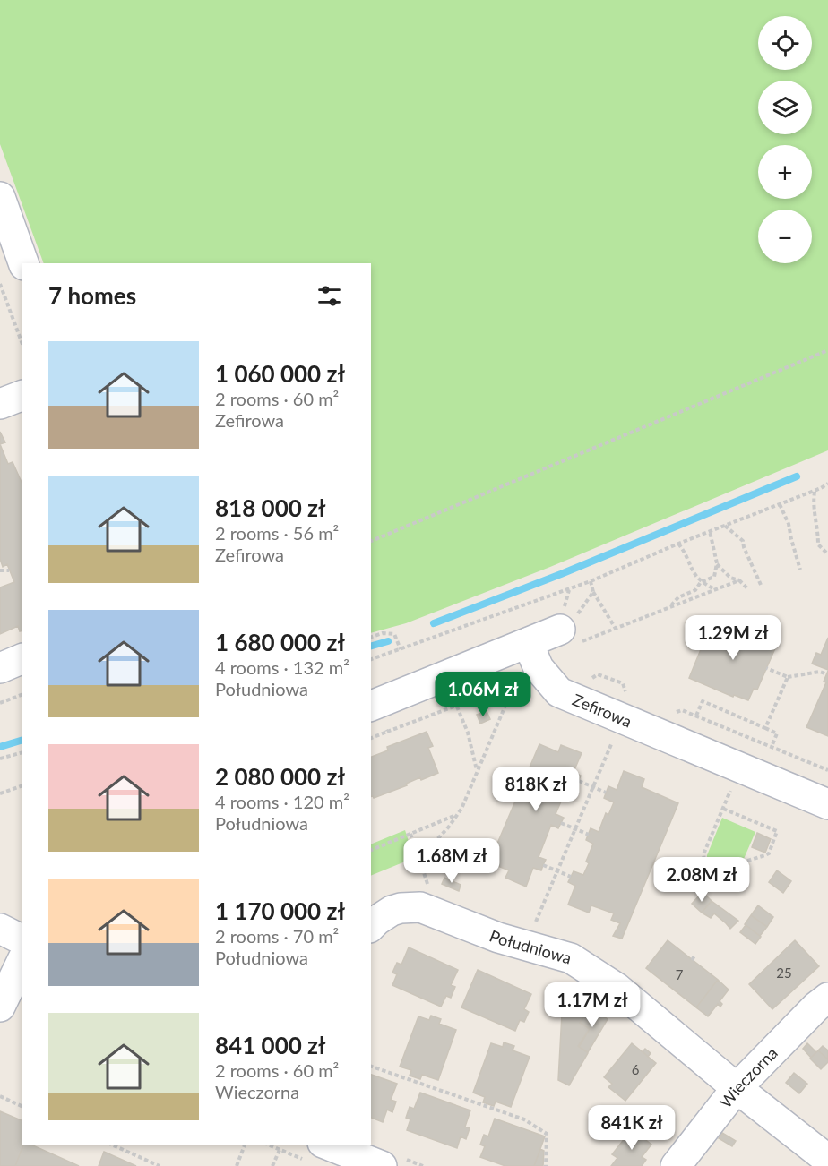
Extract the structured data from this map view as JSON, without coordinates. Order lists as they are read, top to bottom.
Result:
{
  "streets": {
    "street": ["Zefirowa", "Południowa", "Wieczorna"]
  },
  "crossings": [
    ["Południowa", "Wieczorna"]
  ],
  "house_numbers": ["25", "7", "6"],
  "page": {
    "map_buttons": ["+", "−"],
    "heading": "7 homes",
    "list": [
      {
        "name": "1 060 000 zł",
        "note": "2 rooms · 60 m² · Zefirowa"
      },
      {
        "name": "818 000 zł",
        "note": "2 rooms · 56 m² · Zefirowa"
      },
      {
        "name": "1 680 000 zł",
        "note": "4 rooms · 132 m² · Południowa"
      },
      {
        "name": "2 080 000 zł",
        "note": "4 rooms · 120 m² · Południowa"
      },
      {
        "name": "1 170 000 zł",
        "note": "2 rooms · 70 m² · Południowa"
      },
      {
        "name": "841 000 zł",
        "note": "2 rooms · 60 m² · Wieczorna"
      }
    ],
    "price": [
      "1.29M zł",
      "1.06M zł",
      "818K zł",
      "1.68M zł",
      "2.08M zł",
      "1.17M zł",
      "841K zł"
    ]
  }
}
